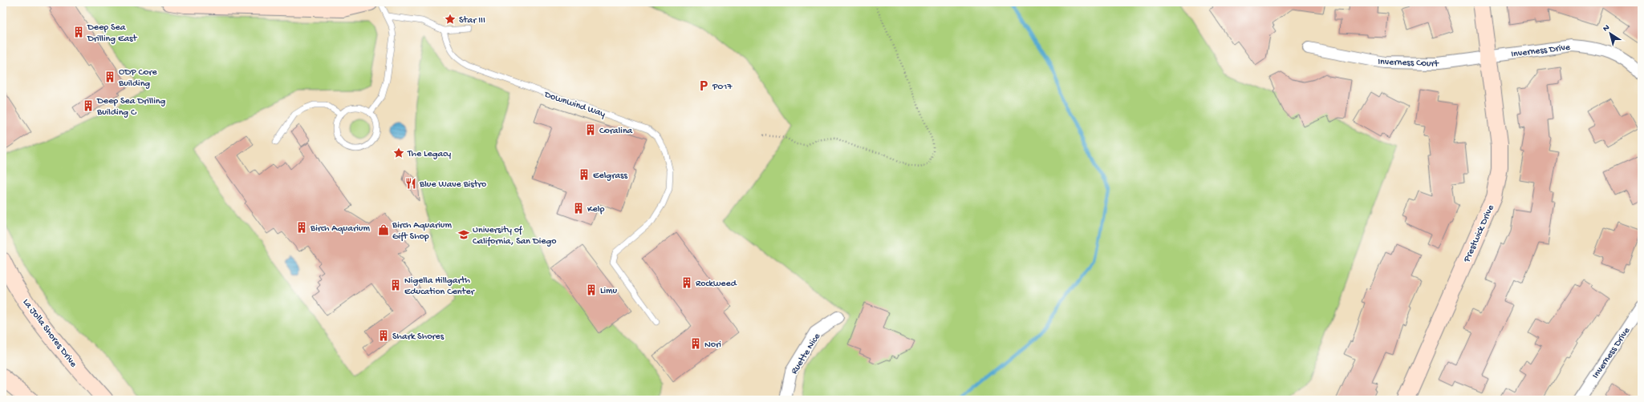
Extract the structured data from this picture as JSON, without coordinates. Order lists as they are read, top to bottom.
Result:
{
  "streets": {
    "street": [
      "Inverness Drive",
      "Inverness Court",
      "Prestwick Drive",
      "La Jolla Shores Drive",
      "Ruette Nice"
    ],
    "lane": ["Downwind Way"]
  },
  "crossings": [
    ["Inverness Drive", "Inverness Court"],
    ["Inverness Drive", "Prestwick Drive"],
    ["Inverness Court", "Prestwick Drive"]
  ],
  "places": {
    "place": ["Star III", "The Legacy"],
    "building": [
      "Deep Sea Drilling East",
      "ODP Core Building",
      "Deep Sea Drilling Building C",
      "Coralina",
      "Eelgrass",
      "Kelp",
      "Birch Aquarium",
      "Rockweed",
      "Nigella Hillgarth Education Center",
      "Limu",
      "Shark Shores",
      "Nori"
    ],
    "parking": ["P017"],
    "restaurant": ["Blue Wave Bistro"],
    "shop": ["Birch Aquarium Gift Shop"],
    "school or university": ["University of California, San Diego"]
  },
  "north": "top left"
}
